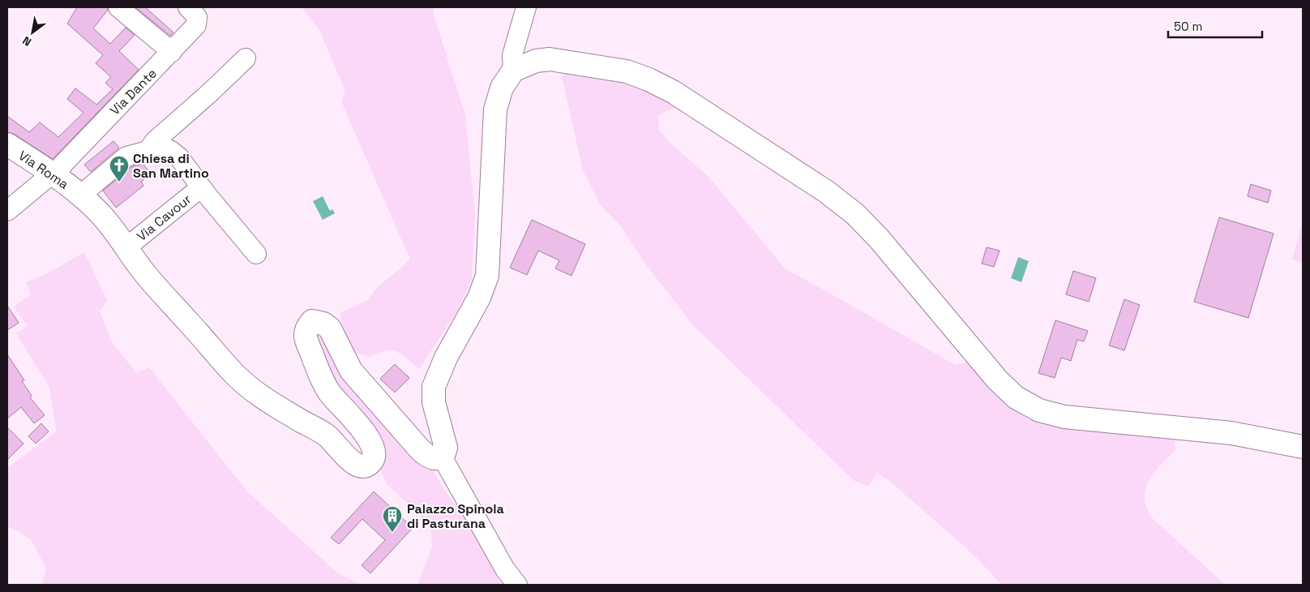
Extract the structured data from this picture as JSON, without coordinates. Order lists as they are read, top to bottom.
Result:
{
  "streets": {
    "main road": ["Via Roma"],
    "street": ["Via Dante", "Via Cavour"]
  },
  "crossings": [
    ["Via Dante", "Via Roma"],
    ["Via Roma", "Via Cavour"]
  ],
  "places": {
    "church": ["Chiesa di San Martino"],
    "building": ["Palazzo Spinola di Pasturana"]
  },
  "scale_bar": "50 m",
  "north": "bottom left"
}
